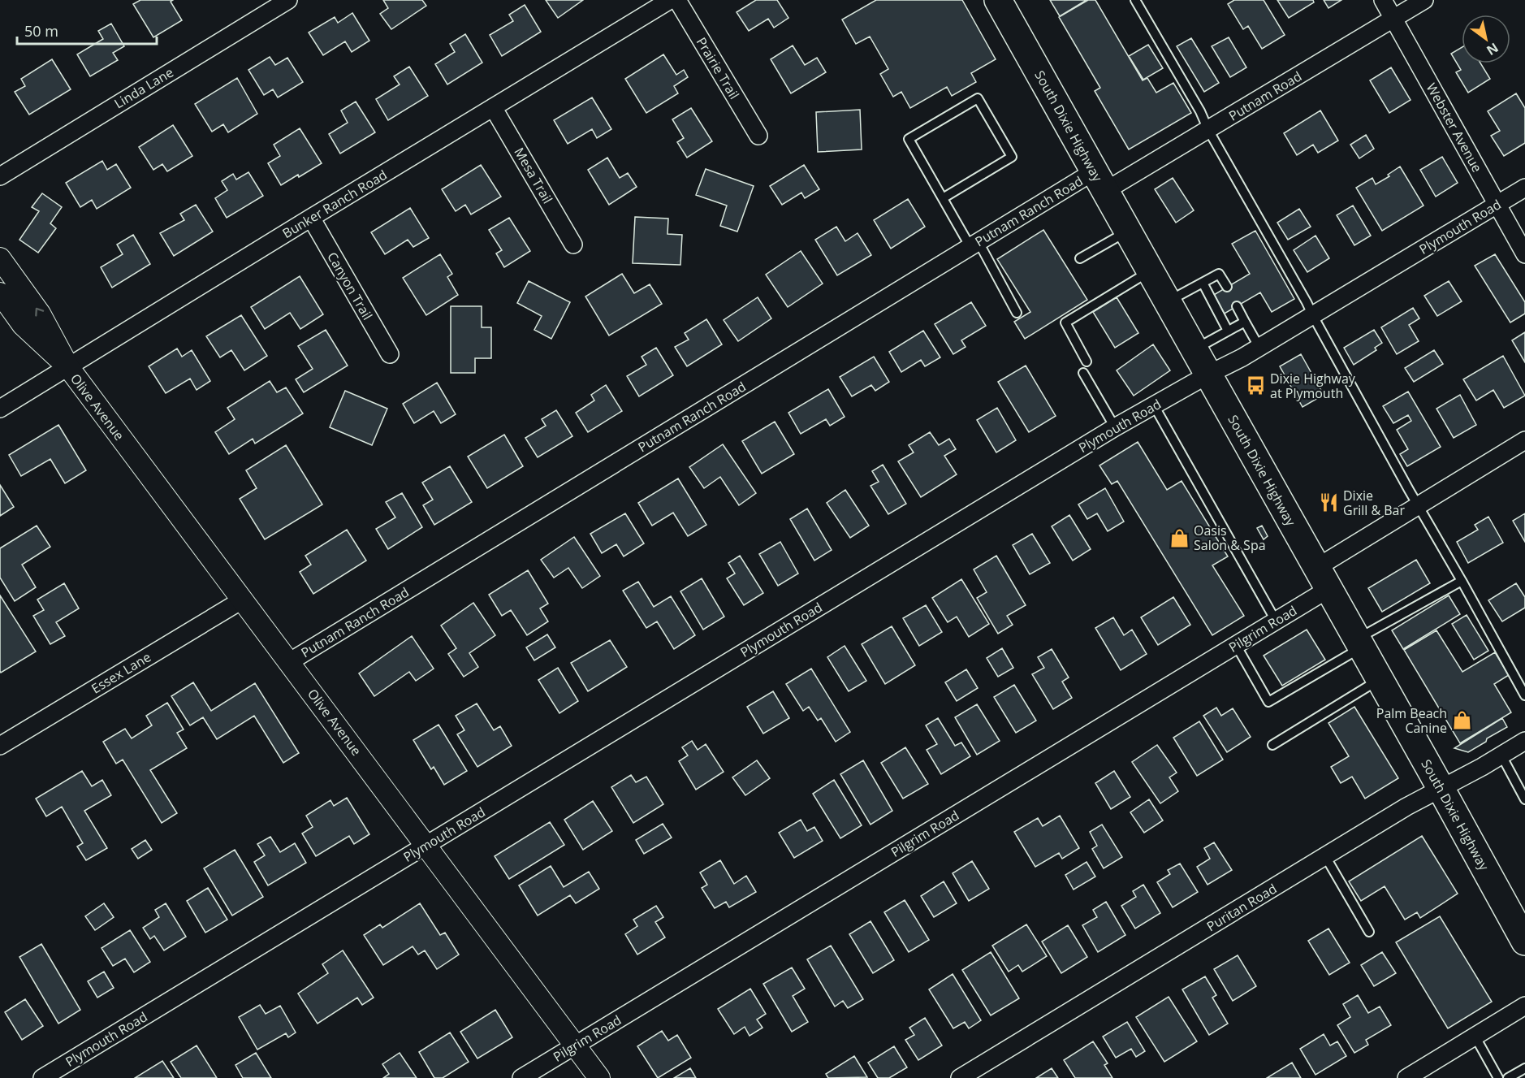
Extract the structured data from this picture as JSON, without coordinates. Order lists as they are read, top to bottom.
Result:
{
  "streets": {
    "main road": ["South Dixie Highway"],
    "street": [
      "Prairie Trail",
      "Linda Lane",
      "Putnam Road",
      "Webster Avenue",
      "Mesa Trail",
      "Bunker Ranch Road",
      "Putnam Ranch Road",
      "Plymouth Road",
      "Canyon Trail",
      "Olive Avenue",
      "Pilgrim Road",
      "Essex Lane",
      "Puritan Road"
    ]
  },
  "crossings": [
    ["Putnam Road", "South Dixie Highway"],
    ["Putnam Road", "Webster Avenue"],
    ["Putnam Road", "Putnam Ranch Road"],
    ["South Dixie Highway", "Putnam Ranch Road"],
    ["South Dixie Highway", "Plymouth Road"],
    ["South Dixie Highway", "Pilgrim Road"],
    ["South Dixie Highway", "Puritan Road"],
    ["Webster Avenue", "Plymouth Road"],
    ["Mesa Trail", "Bunker Ranch Road"],
    ["Bunker Ranch Road", "Canyon Trail"],
    ["Bunker Ranch Road", "Olive Avenue"],
    ["Putnam Ranch Road", "Olive Avenue"],
    ["Plymouth Road", "Olive Avenue"],
    ["Olive Avenue", "Pilgrim Road"],
    ["Olive Avenue", "Essex Lane"]
  ],
  "places": {
    "bus stop": ["Dixie Highway at Plymouth"],
    "restaurant": ["Dixie Grill & Bar"],
    "shop": ["Oasis Salon & Spa", "Palm Beach Canine"]
  },
  "scale_bar": "50 m",
  "north": "bottom right"
}
